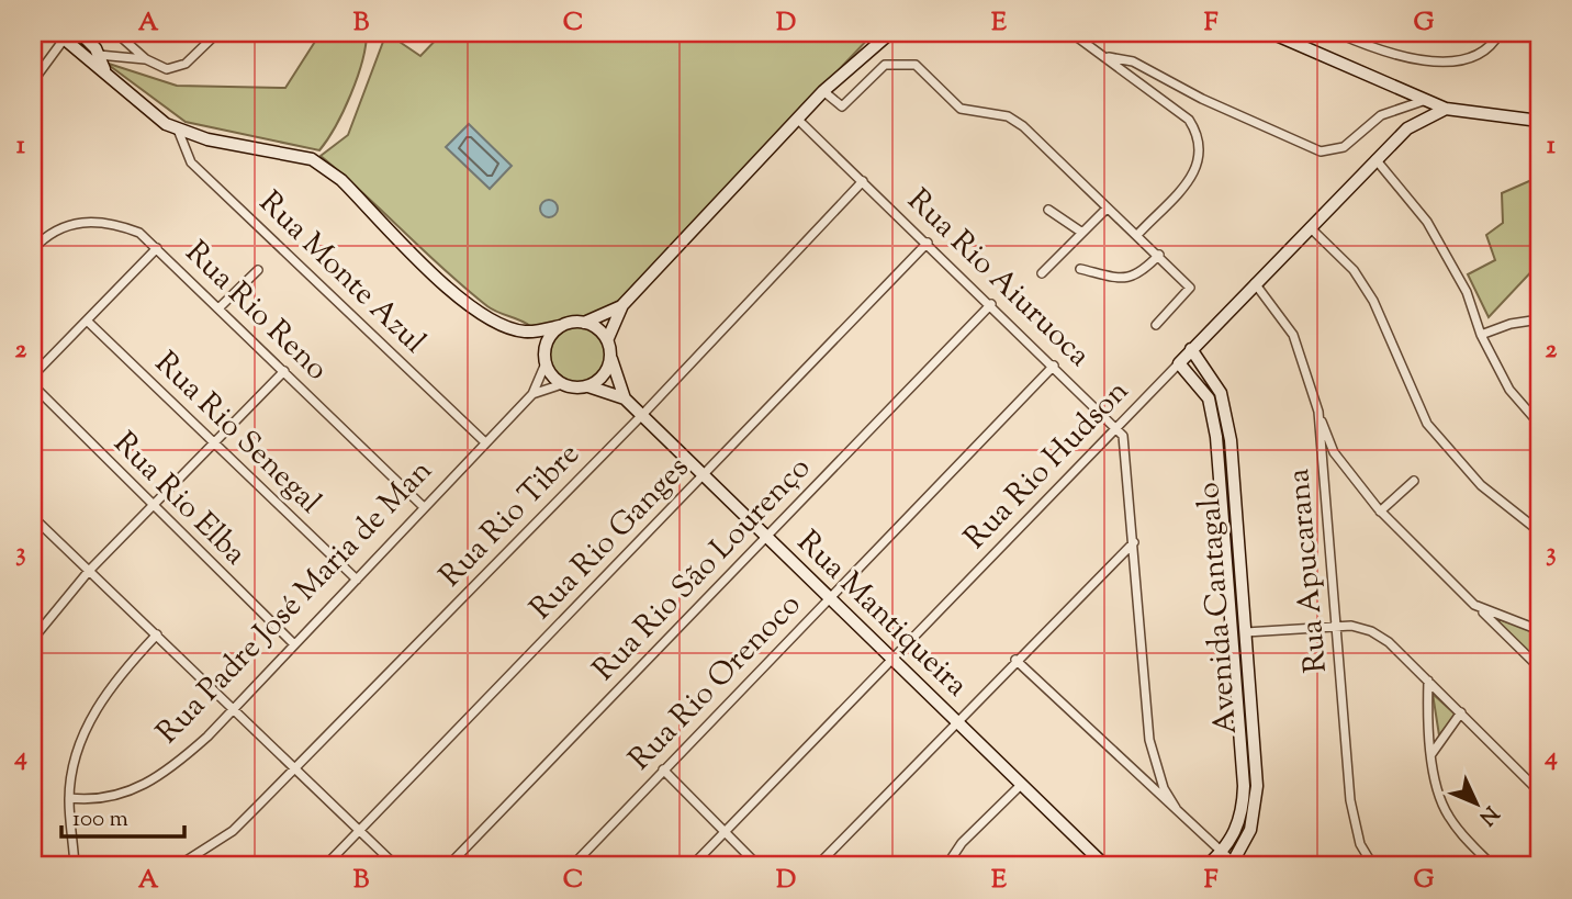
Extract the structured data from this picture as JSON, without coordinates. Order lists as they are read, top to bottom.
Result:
{
  "streets": {
    "street": [
      "Rua Monte Azul",
      "Rua Rio Aiuruoca",
      "Rua Rio Reno",
      "Rua Rio Senegal",
      "Rua Rio Hudson",
      "Rua Rio Elba",
      "Rua Rio Tibre",
      "Rua Rio Ganges",
      "Rua Rio São Lourenço",
      "Rua Apucarana",
      "Rua Padre José Maria de Man",
      "Avenida Cantagalo",
      "Rua Mantiqueira",
      "Rua Rio Orenoco"
    ]
  },
  "crossings": [
    ["Rua Monte Azul", "Rua Padre José Maria de Man"],
    ["Rua Rio Aiuruoca", "Rua Rio Hudson"],
    ["Rua Rio Aiuruoca", "Rua Rio Tibre"],
    ["Rua Rio Aiuruoca", "Rua Rio Ganges"],
    ["Rua Rio Aiuruoca", "Rua Rio São Lourenço"],
    ["Rua Rio Aiuruoca", "Rua Rio Orenoco"],
    ["Rua Rio Reno", "Rua Padre José Maria de Man"],
    ["Rua Rio Senegal", "Rua Padre José Maria de Man"],
    ["Rua Rio Hudson", "Rua Apucarana"],
    ["Rua Rio Hudson", "Avenida Cantagalo"],
    ["Rua Rio Hudson", "Rua Mantiqueira"],
    ["Rua Rio Elba", "Rua Padre José Maria de Man"],
    ["Rua Rio Tibre", "Rua Mantiqueira"],
    ["Rua Rio Ganges", "Rua Mantiqueira"],
    ["Rua Rio São Lourenço", "Rua Mantiqueira"],
    ["Rua Padre José Maria de Man", "Rua Mantiqueira"],
    ["Rua Mantiqueira", "Rua Rio Orenoco"]
  ],
  "scale_bar": "100 m",
  "north": "bottom right",
  "grid": {
    "columns": [
      "A",
      "B",
      "C",
      "D",
      "E",
      "F",
      "G"
    ],
    "rows": [
      "1",
      "2",
      "3",
      "4"
    ]
  }
}
